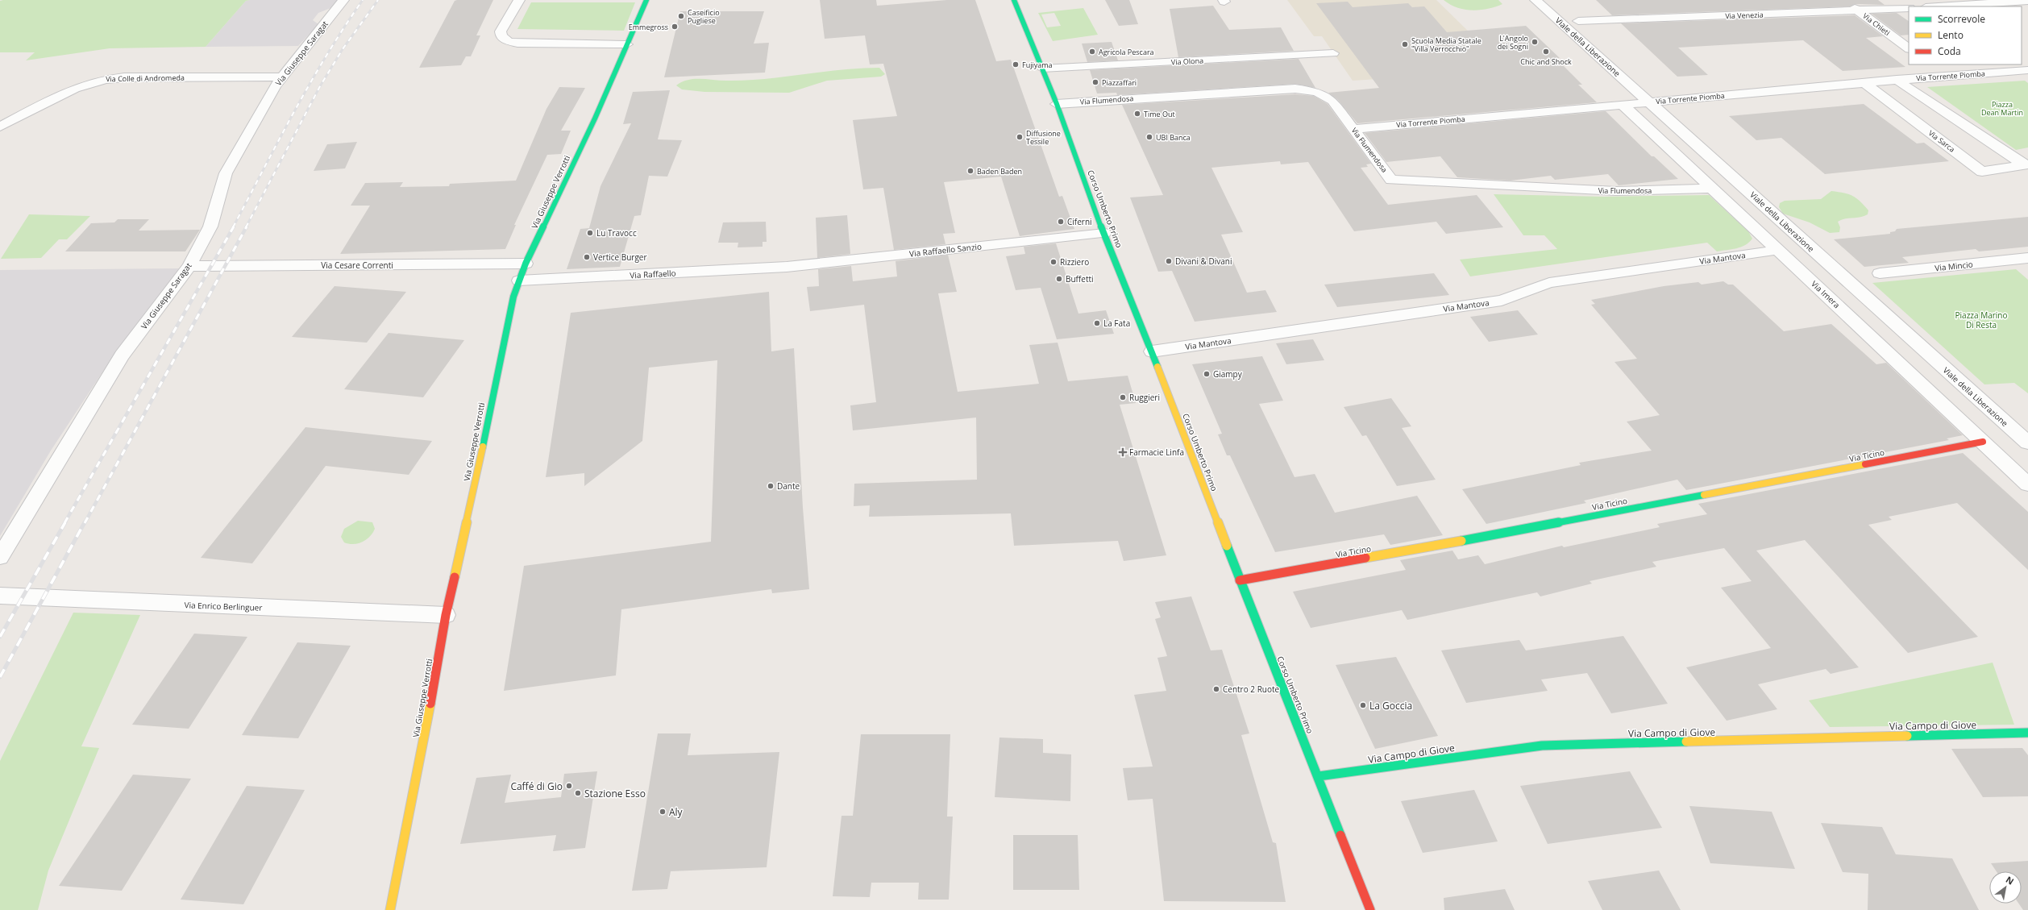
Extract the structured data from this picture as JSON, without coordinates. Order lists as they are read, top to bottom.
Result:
{
  "streets": {
    "street": [
      "Via Venezia",
      "Via Chieti",
      "Viale della Liberazione",
      "Via Giuseppe Saragat",
      "Via Olona",
      "Via Torrente Piomba",
      "Via Colle di Andromeda",
      "Via Flumendosa",
      "Via Sarca",
      "Via Giuseppe Verrotti",
      "Corso Umberto Primo",
      "Via Raffaello Sanzio",
      "Via Mantova",
      "Via Cesare Correnti",
      "Via Mincio",
      "Via Raffaello",
      "Via Imera",
      "Via Ticino",
      "Via Enrico Berlinguer",
      "Via Campo di Giove"
    ]
  },
  "crossings": [
    ["Via Venezia", "Via Chieti"],
    ["Viale della Liberazione", "Via Torrente Piomba"],
    ["Via Giuseppe Saragat", "Via Colle di Andromeda"],
    ["Via Giuseppe Saragat", "Via Cesare Correnti"],
    ["Via Olona", "Corso Umberto Primo"],
    ["Via Torrente Piomba", "Via Flumendosa"],
    ["Via Torrente Piomba", "Via Sarca"],
    ["Via Torrente Piomba", "Via Imera"],
    ["Via Flumendosa", "Corso Umberto Primo"],
    ["Via Flumendosa", "Via Imera"],
    ["Via Giuseppe Verrotti", "Via Cesare Correnti"],
    ["Via Giuseppe Verrotti", "Via Raffaello"],
    ["Via Giuseppe Verrotti", "Via Enrico Berlinguer"],
    ["Corso Umberto Primo", "Via Raffaello Sanzio"],
    ["Corso Umberto Primo", "Via Mantova"],
    ["Corso Umberto Primo", "Via Ticino"],
    ["Corso Umberto Primo", "Via Campo di Giove"],
    ["Via Raffaello Sanzio", "Via Raffaello"],
    ["Via Mantova", "Via Imera"],
    ["Via Imera", "Via Ticino"]
  ],
  "parks": ["Piazza Dean Martin", "Piazza Marino Di Resta"],
  "places": {
    "other": [
      "Caseificio Pugliese",
      "Emmegross",
      "L'Angolo dei Sogni",
      "Scuola Media Statale \"Villa Verrocchio\"",
      "Agricola Pescara",
      "Chic and Shock",
      "Fujiyama",
      "Piazzaffari",
      "Time Out",
      "Diffusione Tessile",
      "UBI Banca",
      "Baden Baden",
      "Ciferni",
      "Lu Travocc",
      "Vertice Burger",
      "Divani & Divani",
      "Rizziero",
      "Buffetti",
      "La Fata",
      "Giampy",
      "Ruggieri",
      "Dante",
      "Centro 2 Ruote",
      "La Goccia",
      "Caffé di Gio",
      "Stazione Esso",
      "Aly"
    ],
    "health": ["Farmacie Linfa"]
  },
  "legend": ["Scorrevole", "Lento", "Coda"],
  "north": "top right"
}
